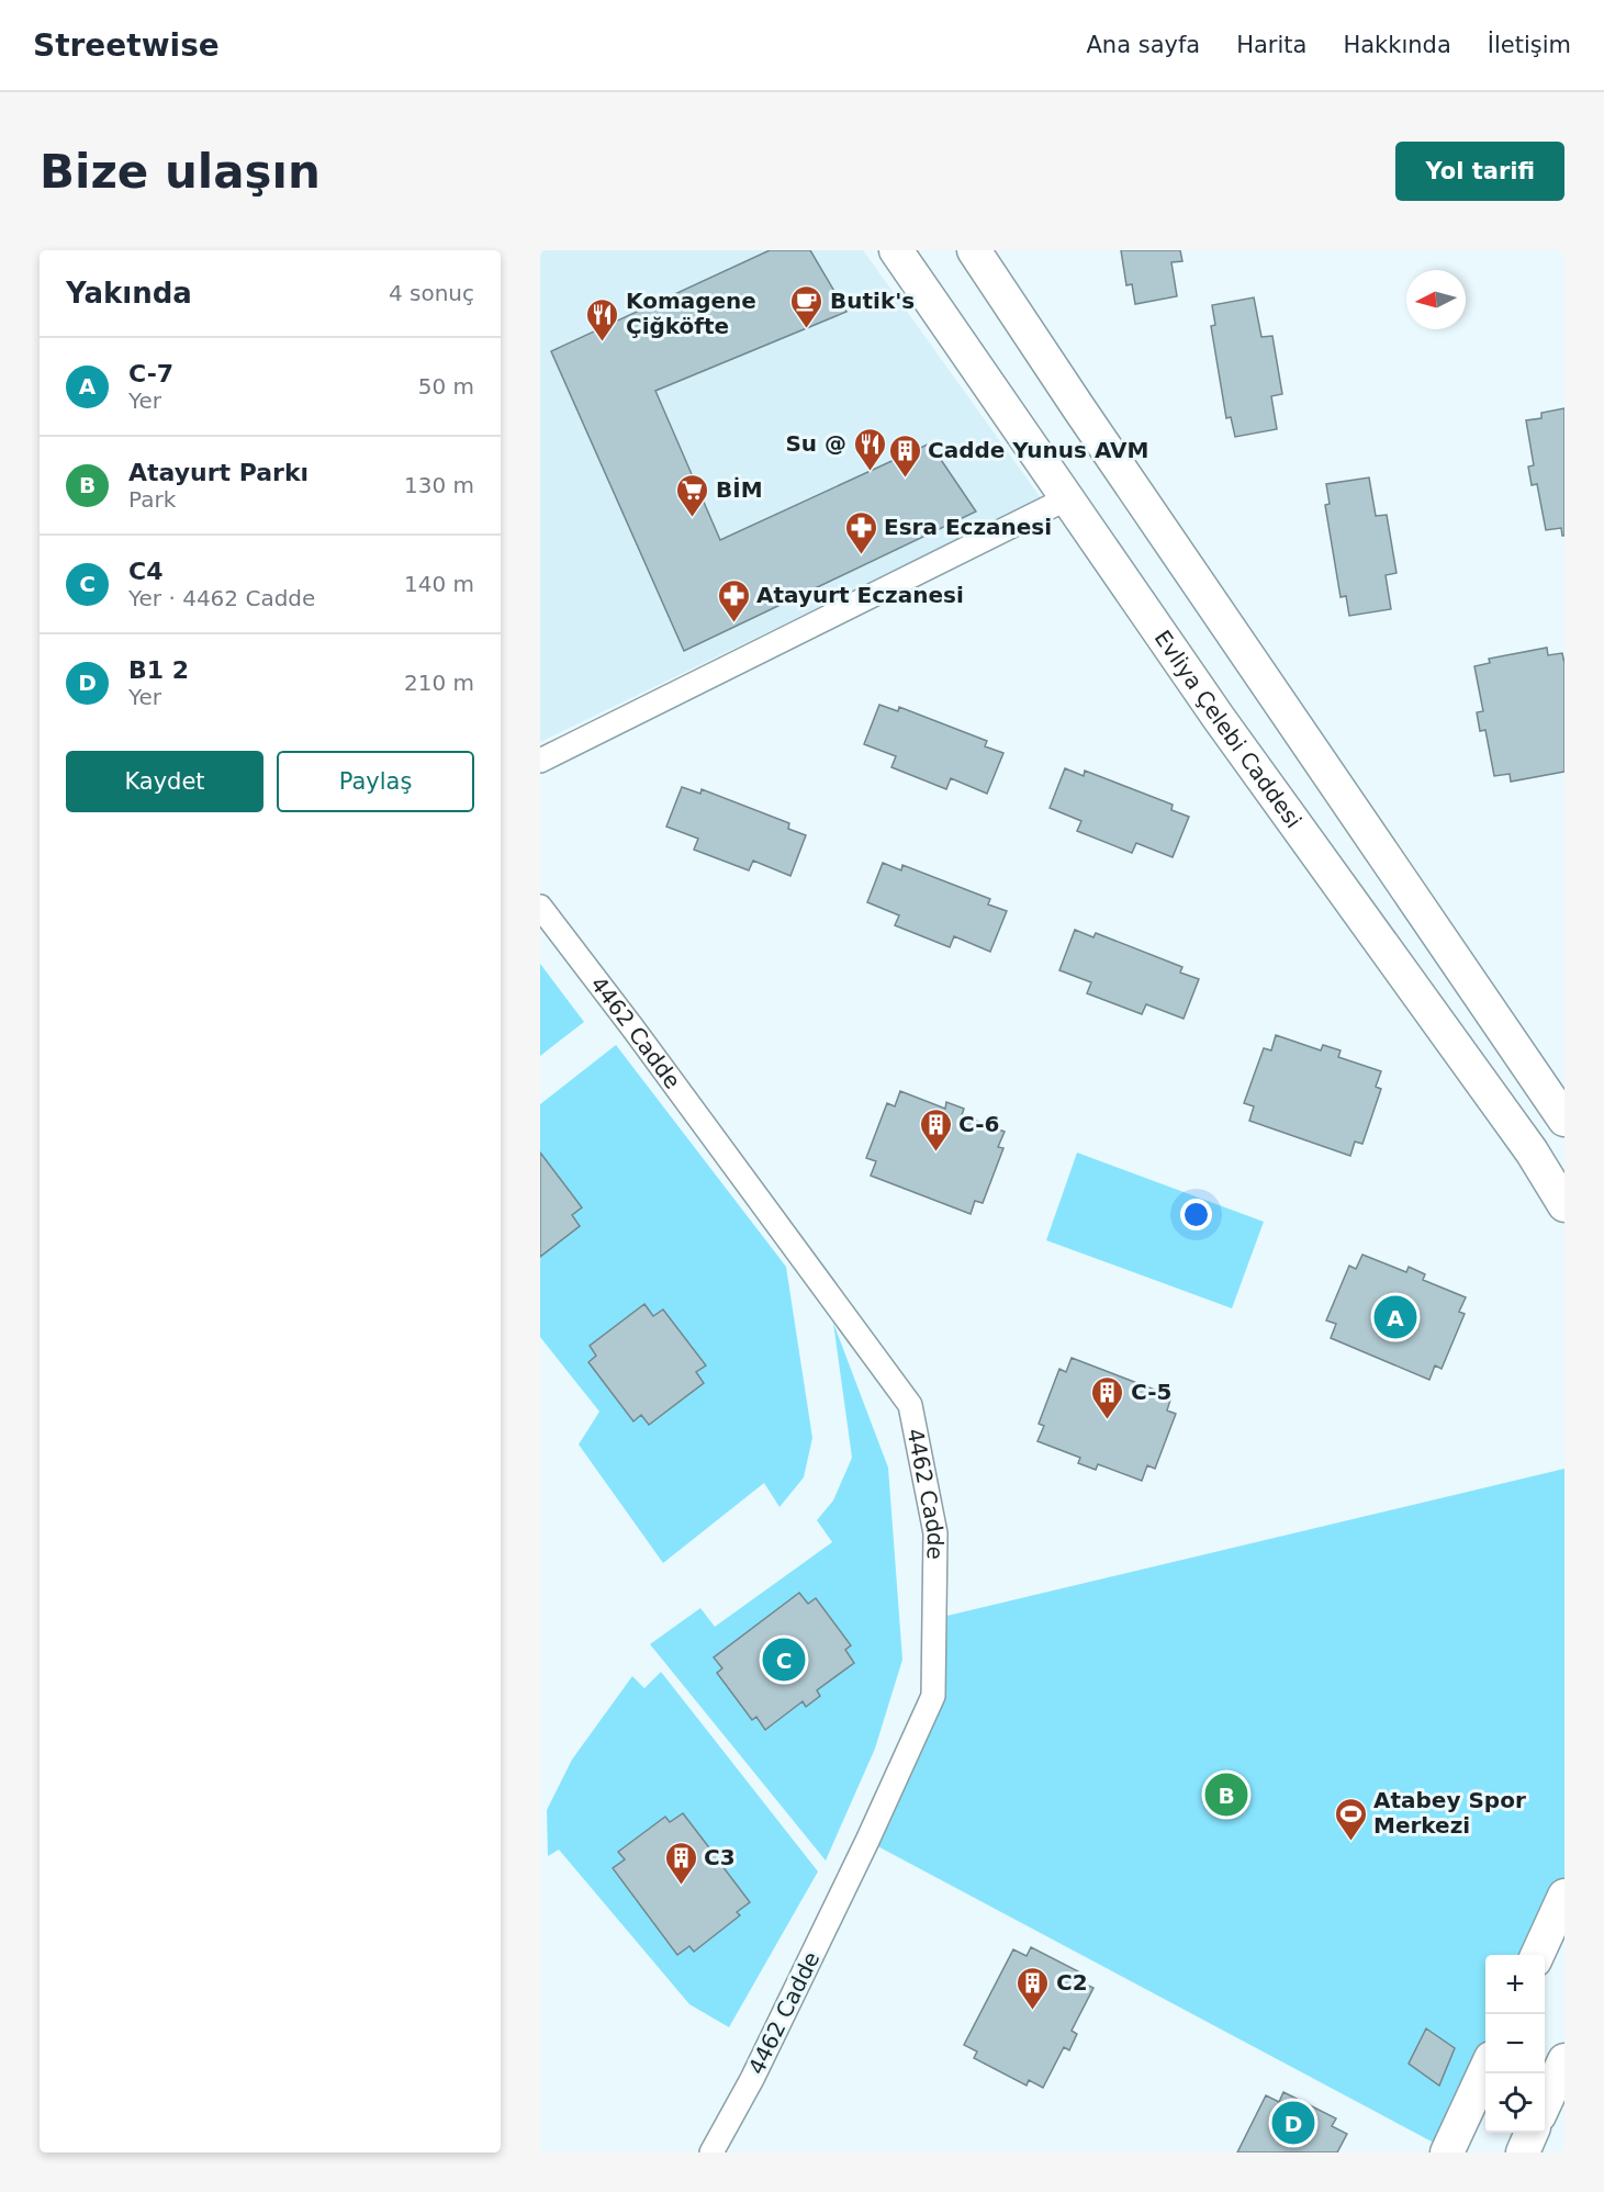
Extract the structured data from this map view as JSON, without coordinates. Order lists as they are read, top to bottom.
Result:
{
  "streets": {
    "street": ["Evliya Çelebi Caddesi", "4462 Cadde"]
  },
  "places": {
    "cafe": ["Butik's"],
    "restaurant": ["Komagene Çiğköfte", "Su @"],
    "building": [
      "Cadde Yunus AVM",
      "C-6",
      "C-5",
      "C3",
      "C2"
    ],
    "supermarket": ["BİM"],
    "pharmacy": ["Esra Eczanesi", "Atayurt Eczanesi"],
    "sports": ["Atabey Spor Merkezi"]
  },
  "north": "left",
  "page": {
    "header": "Streetwise",
    "nav": [
      "Ana sayfa",
      "Harita",
      "Hakkında",
      "İletişim"
    ],
    "buttons": [
      "Yol tarifi",
      ["Kaydet", "Paylaş"]
    ],
    "title": "Bize ulaşın",
    "heading": ["Yakında", "4 sonuç"],
    "list": [
      {
        "mark": "A",
        "name": "C-7",
        "note": "Yer",
        "value": "50 m"
      },
      {
        "mark": "B",
        "name": "Atayurt Parkı",
        "note": "Park",
        "value": "130 m"
      },
      {
        "mark": "C",
        "name": "C4",
        "note": "Yer · 4462 Cadde",
        "value": "140 m"
      },
      {
        "mark": "D",
        "name": "B1 2",
        "note": "Yer",
        "value": "210 m"
      }
    ],
    "pins": [
      "A",
      "C",
      "B",
      "D"
    ],
    "map_buttons": ["+", "−"]
  }
}
